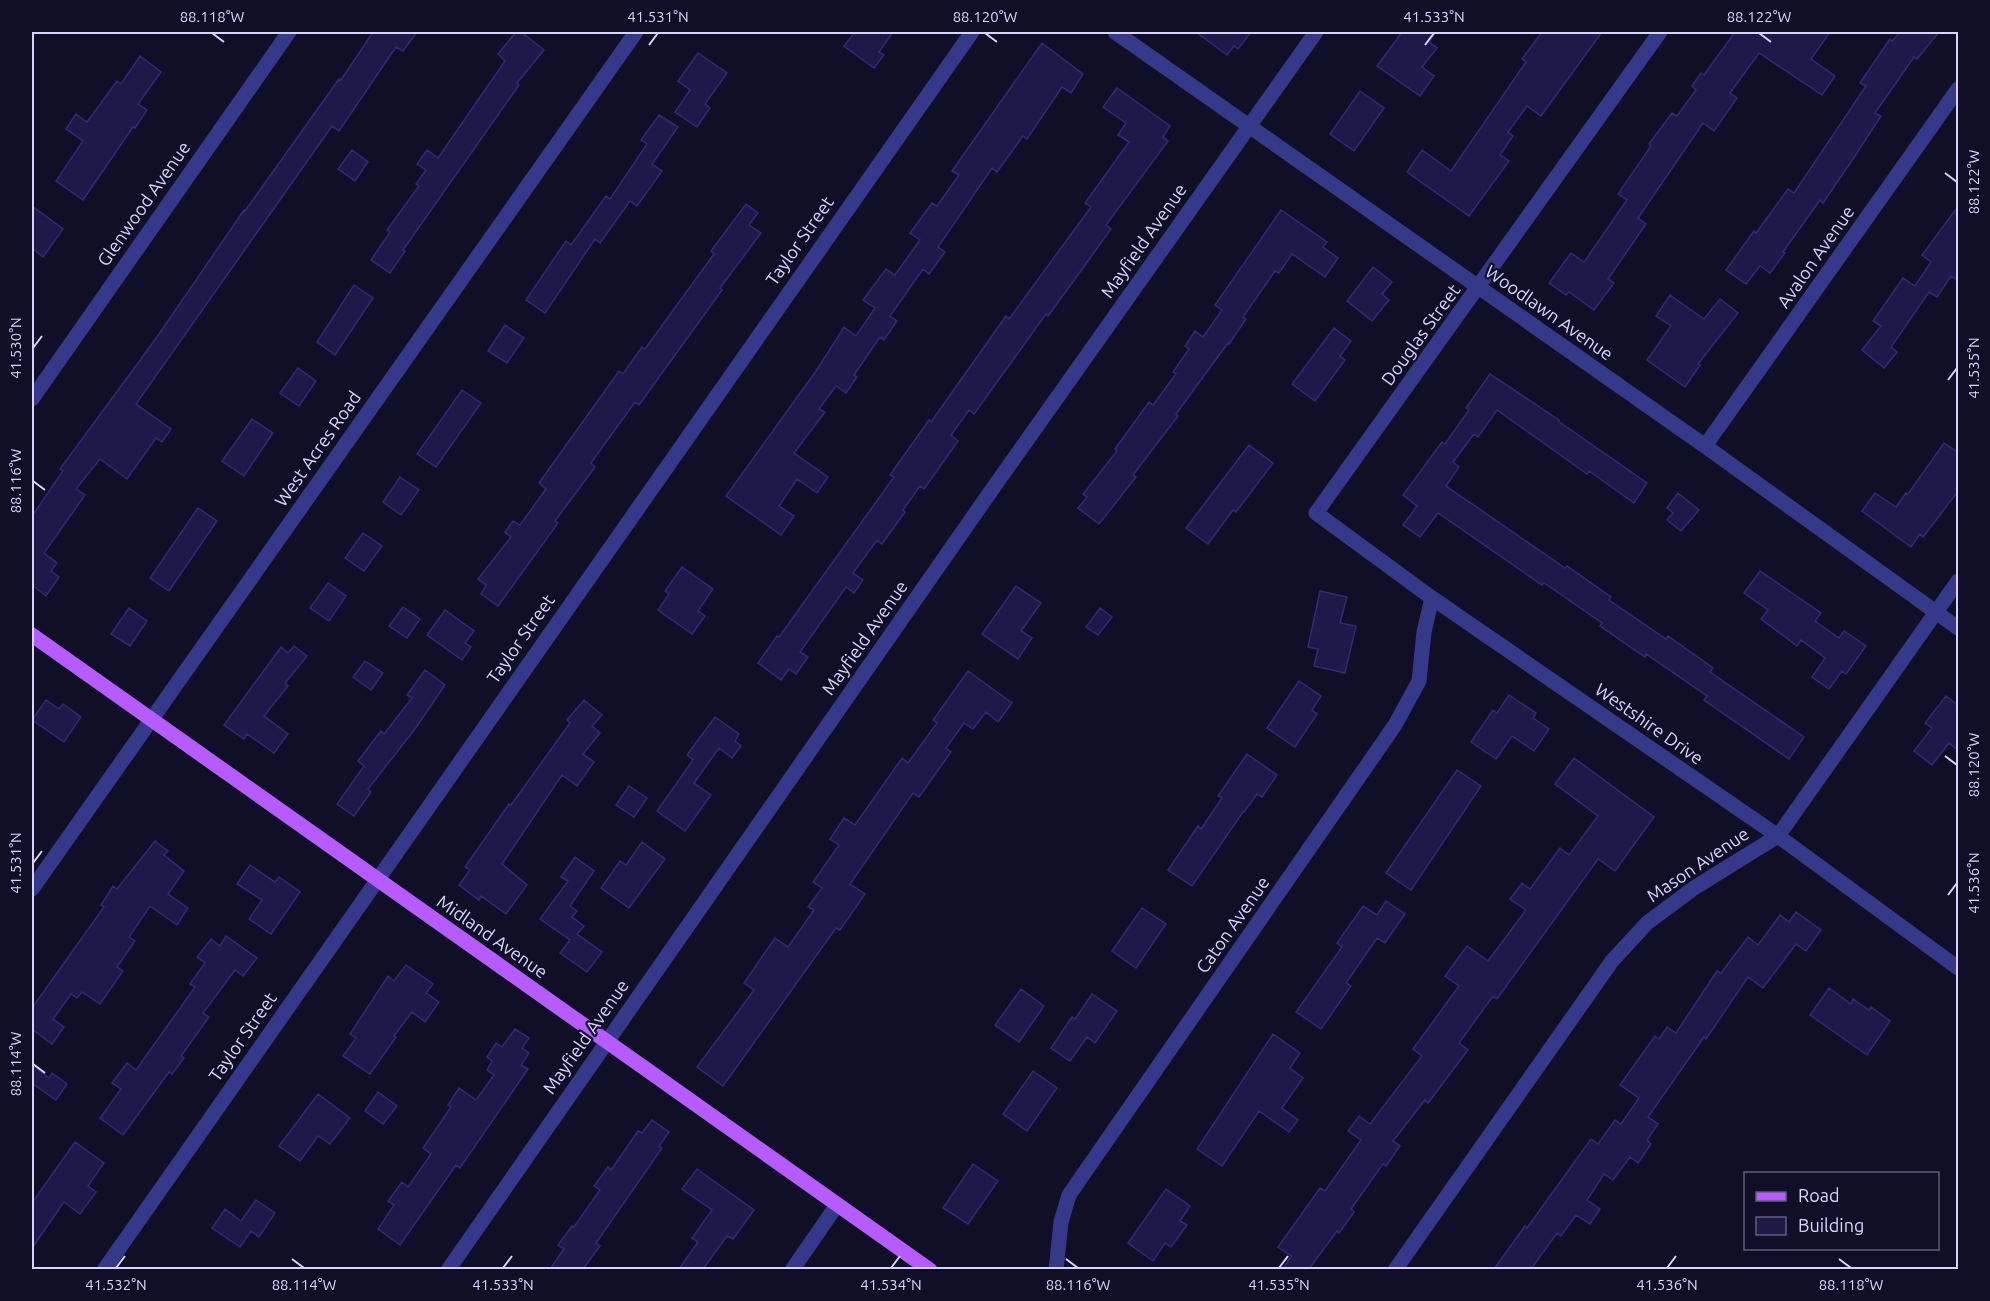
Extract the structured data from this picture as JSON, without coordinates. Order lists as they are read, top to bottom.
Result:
{
  "streets": {
    "main road": ["Midland Avenue"],
    "street": [
      "Glenwood Avenue",
      "Taylor Street",
      "Mayfield Avenue",
      "Avalon Avenue",
      "Woodlawn Avenue",
      "Douglas Street",
      "West Acres Road",
      "Westshire Drive",
      "Mason Avenue",
      "Caton Avenue"
    ]
  },
  "crossings": [
    ["Taylor Street", "Midland Avenue"],
    ["Mayfield Avenue", "Woodlawn Avenue"],
    ["Mayfield Avenue", "Midland Avenue"],
    ["Avalon Avenue", "Woodlawn Avenue"],
    ["Woodlawn Avenue", "Douglas Street"],
    ["Woodlawn Avenue", "Mason Avenue"],
    ["Douglas Street", "Westshire Drive"],
    ["West Acres Road", "Midland Avenue"],
    ["Westshire Drive", "Mason Avenue"],
    ["Westshire Drive", "Caton Avenue"]
  ],
  "legend": ["Road", "Building"],
  "coordinates": [
    "88.118°W",
    "41.531°N",
    "88.120°W",
    "41.533°N",
    "88.122°W",
    "41.530°N",
    "41.535°N",
    "88.116°W",
    "41.536°N",
    "88.114°W",
    "41.532°N",
    "41.534°N"
  ]
}
